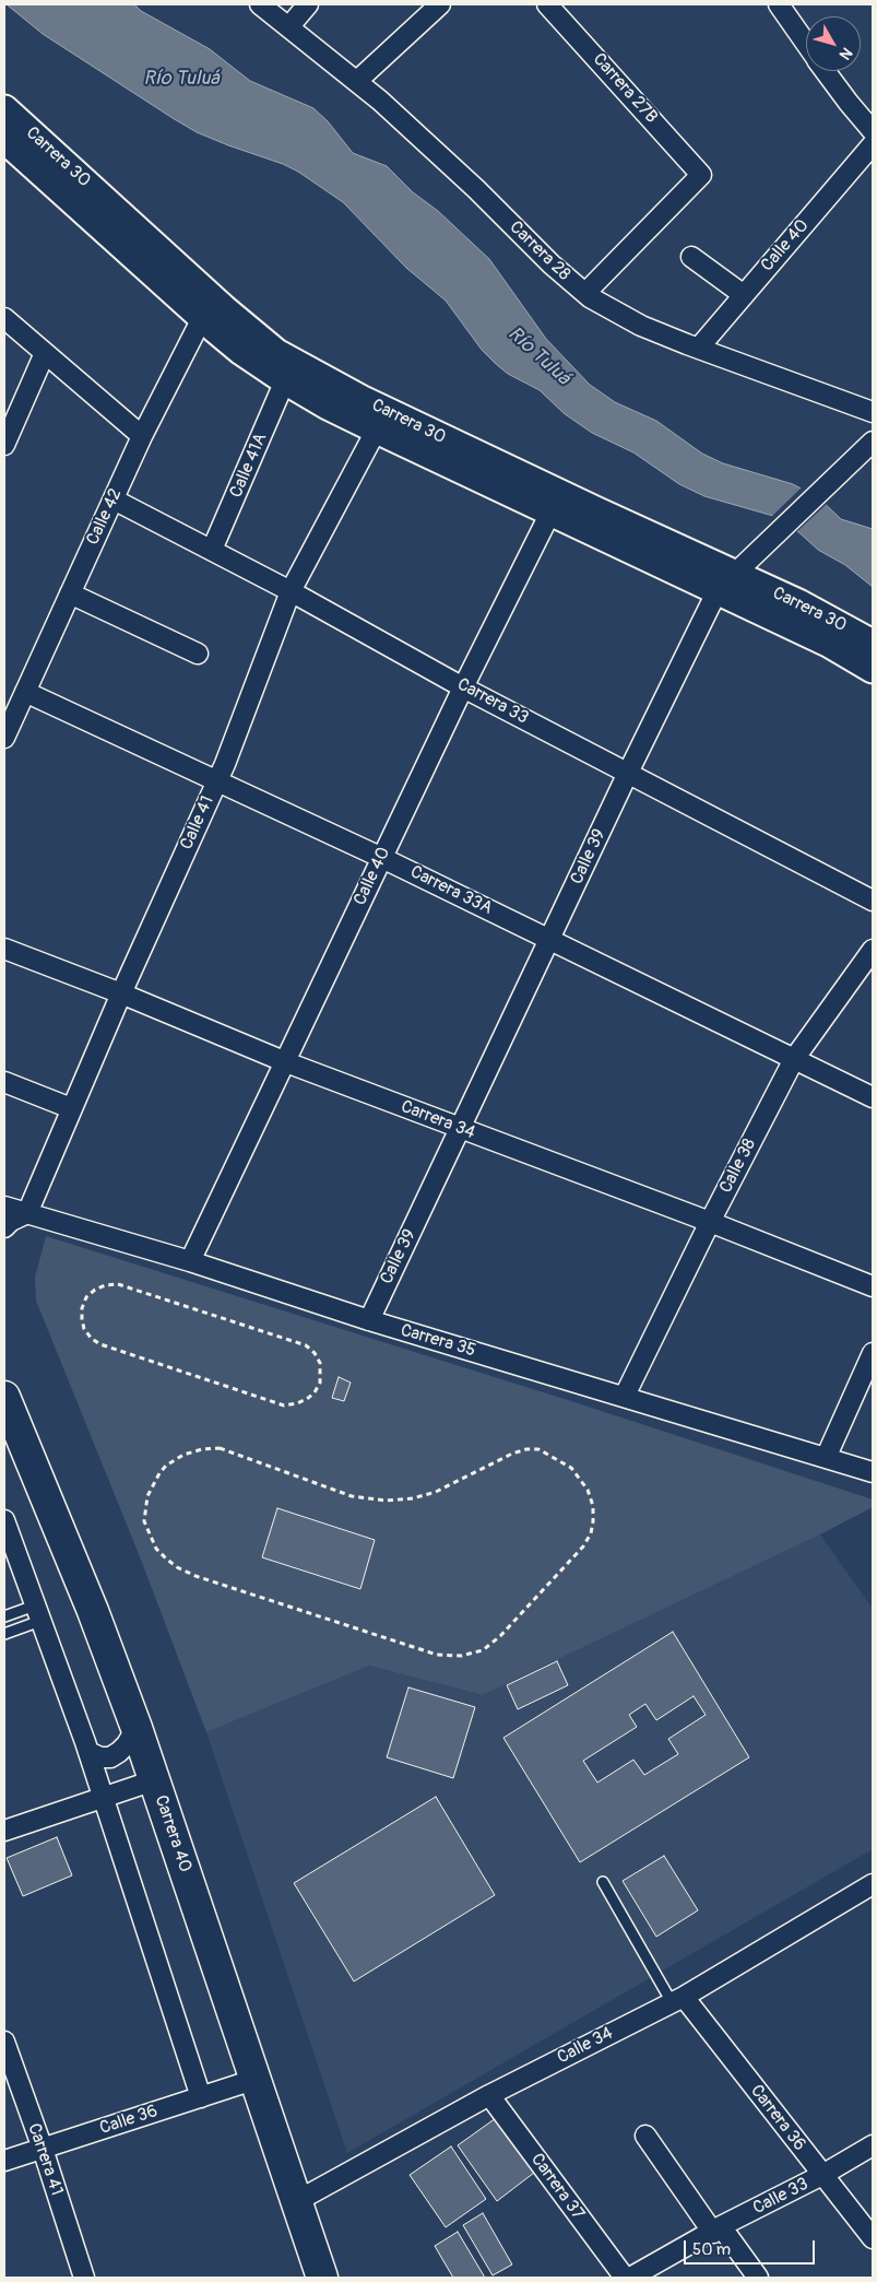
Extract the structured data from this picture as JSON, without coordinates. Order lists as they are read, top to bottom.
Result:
{
  "streets": {
    "main road": ["Carrera 30", "Carrera 40"],
    "street": [
      "Carrera 27B",
      "Calle 40",
      "Carrera 28",
      "Calle 41A",
      "Calle 42",
      "Carrera 33",
      "Calle 41",
      "Calle 39",
      "Carrera 33A",
      "Carrera 34",
      "Calle 38",
      "Carrera 35",
      "Calle 34",
      "Carrera 36",
      "Calle 36",
      "Carrera 41",
      "Carrera 37",
      "Calle 33"
    ]
  },
  "crossings": [
    ["Carrera 27B", "Carrera 28"],
    ["Carrera 30", "Calle 40"],
    ["Carrera 30", "Calle 41A"],
    ["Carrera 30", "Calle 42"],
    ["Carrera 30", "Calle 41"],
    ["Carrera 30", "Calle 39"],
    ["Calle 40", "Carrera 28"],
    ["Calle 40", "Carrera 33"],
    ["Calle 40", "Carrera 33A"],
    ["Calle 40", "Carrera 34"],
    ["Calle 40", "Carrera 35"],
    ["Calle 41A", "Carrera 33"],
    ["Calle 42", "Carrera 33"],
    ["Calle 42", "Carrera 33A"],
    ["Carrera 33", "Calle 41"],
    ["Carrera 33", "Calle 39"],
    ["Calle 41", "Carrera 33A"],
    ["Calle 41", "Carrera 34"],
    ["Calle 41", "Carrera 35"],
    ["Calle 39", "Carrera 33A"],
    ["Calle 39", "Carrera 34"],
    ["Calle 39", "Carrera 35"],
    ["Carrera 33A", "Calle 38"],
    ["Carrera 34", "Calle 38"],
    ["Calle 38", "Carrera 35"],
    ["Carrera 40", "Calle 34"],
    ["Carrera 40", "Calle 36"],
    ["Calle 34", "Carrera 36"],
    ["Calle 34", "Carrera 37"],
    ["Carrera 36", "Calle 33"],
    ["Calle 36", "Carrera 41"]
  ],
  "water": ["Río Tuluá"],
  "scale_bar": "50 m",
  "north": "bottom right"
}
